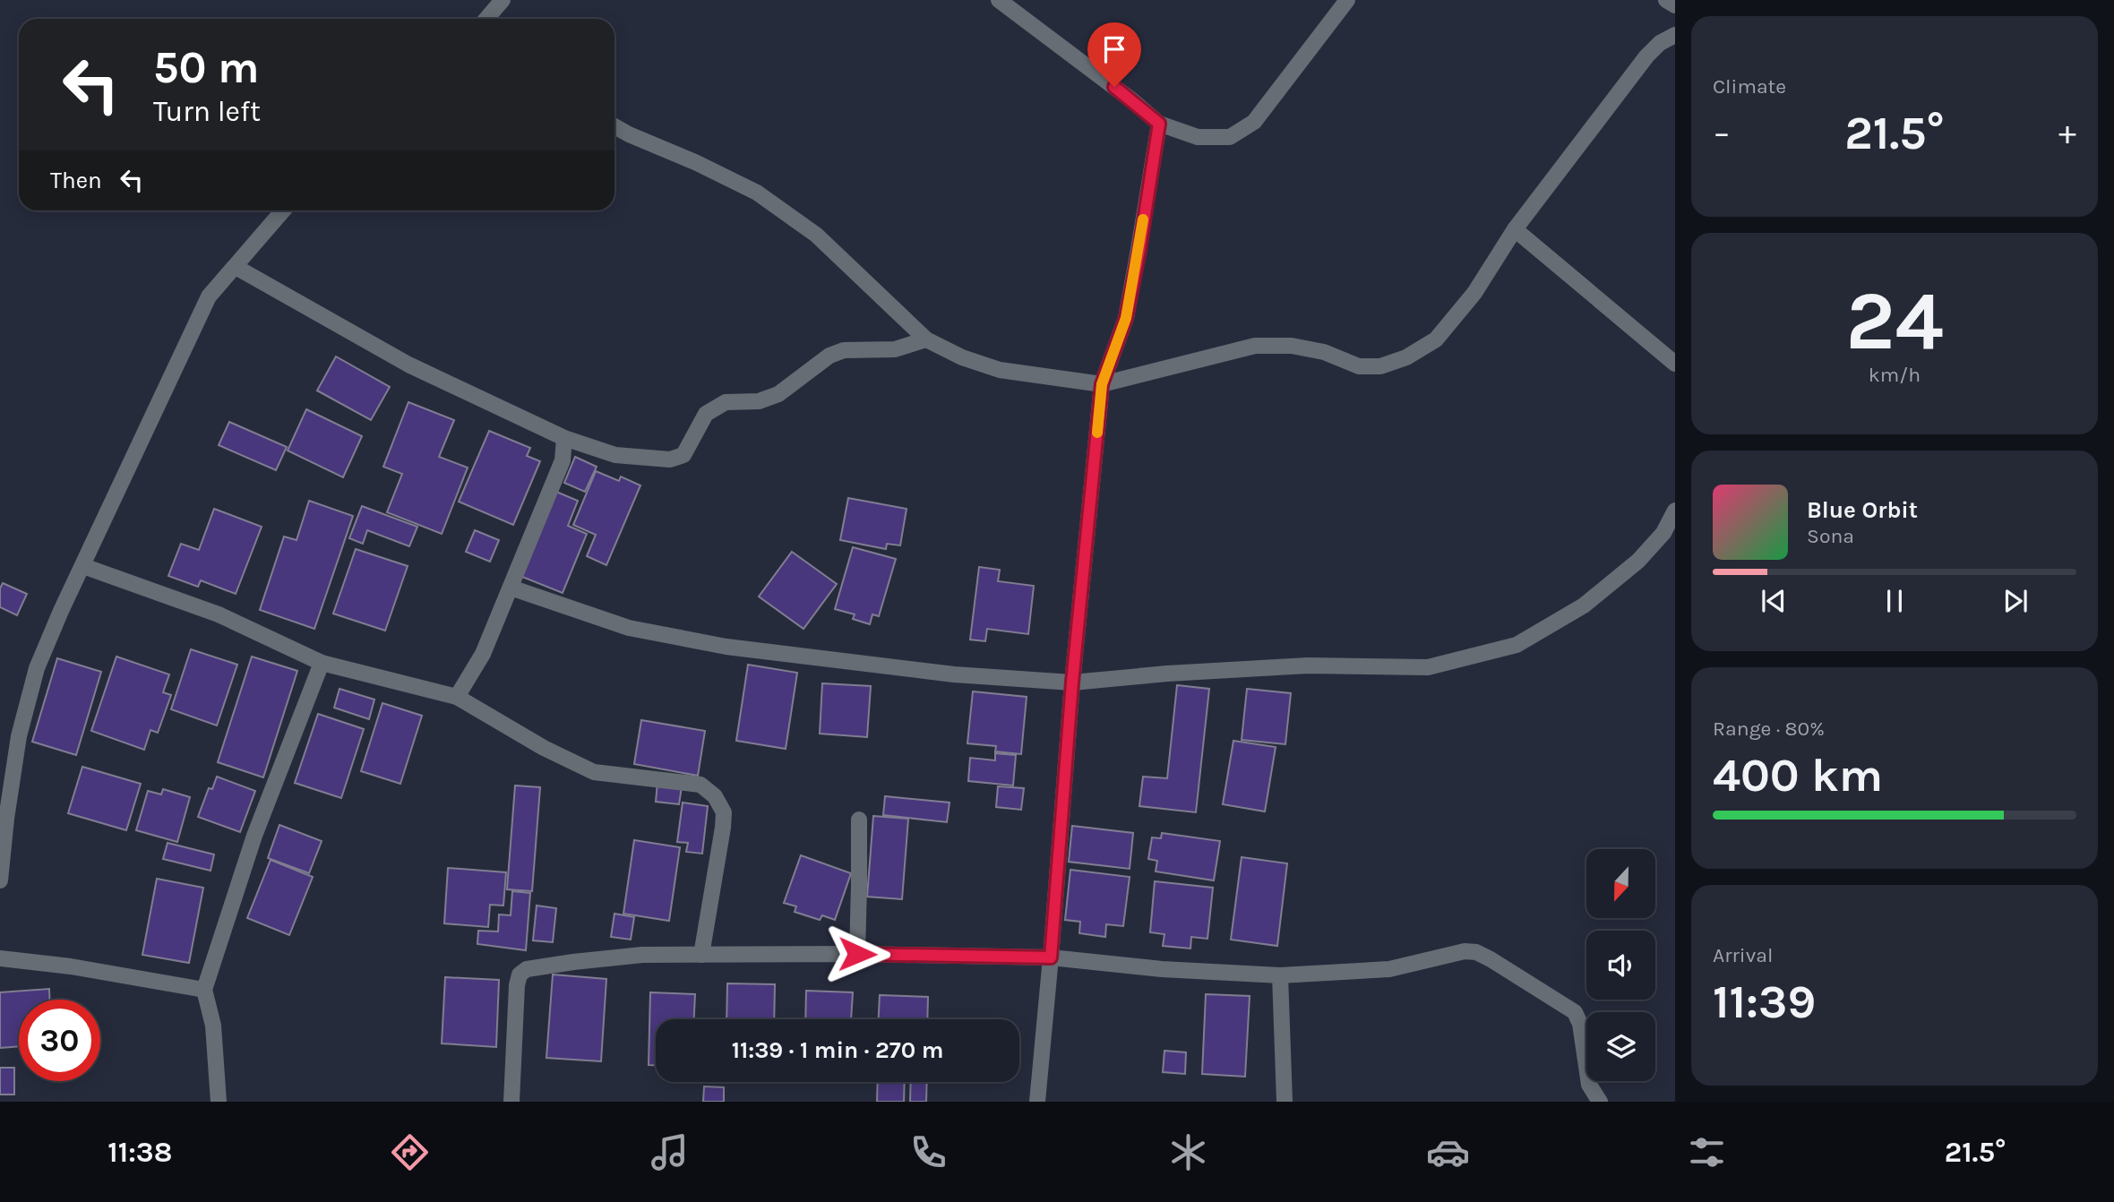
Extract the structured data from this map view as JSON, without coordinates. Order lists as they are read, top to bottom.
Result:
{
  "north": "bottom",
  "page": {
    "tile": [
      "Climate",
      ["24", "km/h"],
      ["Range · 80%", "400 km"],
      ["Arrival", "11:39"]
    ],
    "turn": ["50 m", "Turn left"],
    "heat": ["−", "21.5°", "+"],
    "then": "Then",
    "song": ["Blue Orbit", "Sona"],
    "limit": "30",
    "trip": "11:39 · 1 min · 270 m",
    "tabs": ["11:38", "21.5°"]
  }
}
